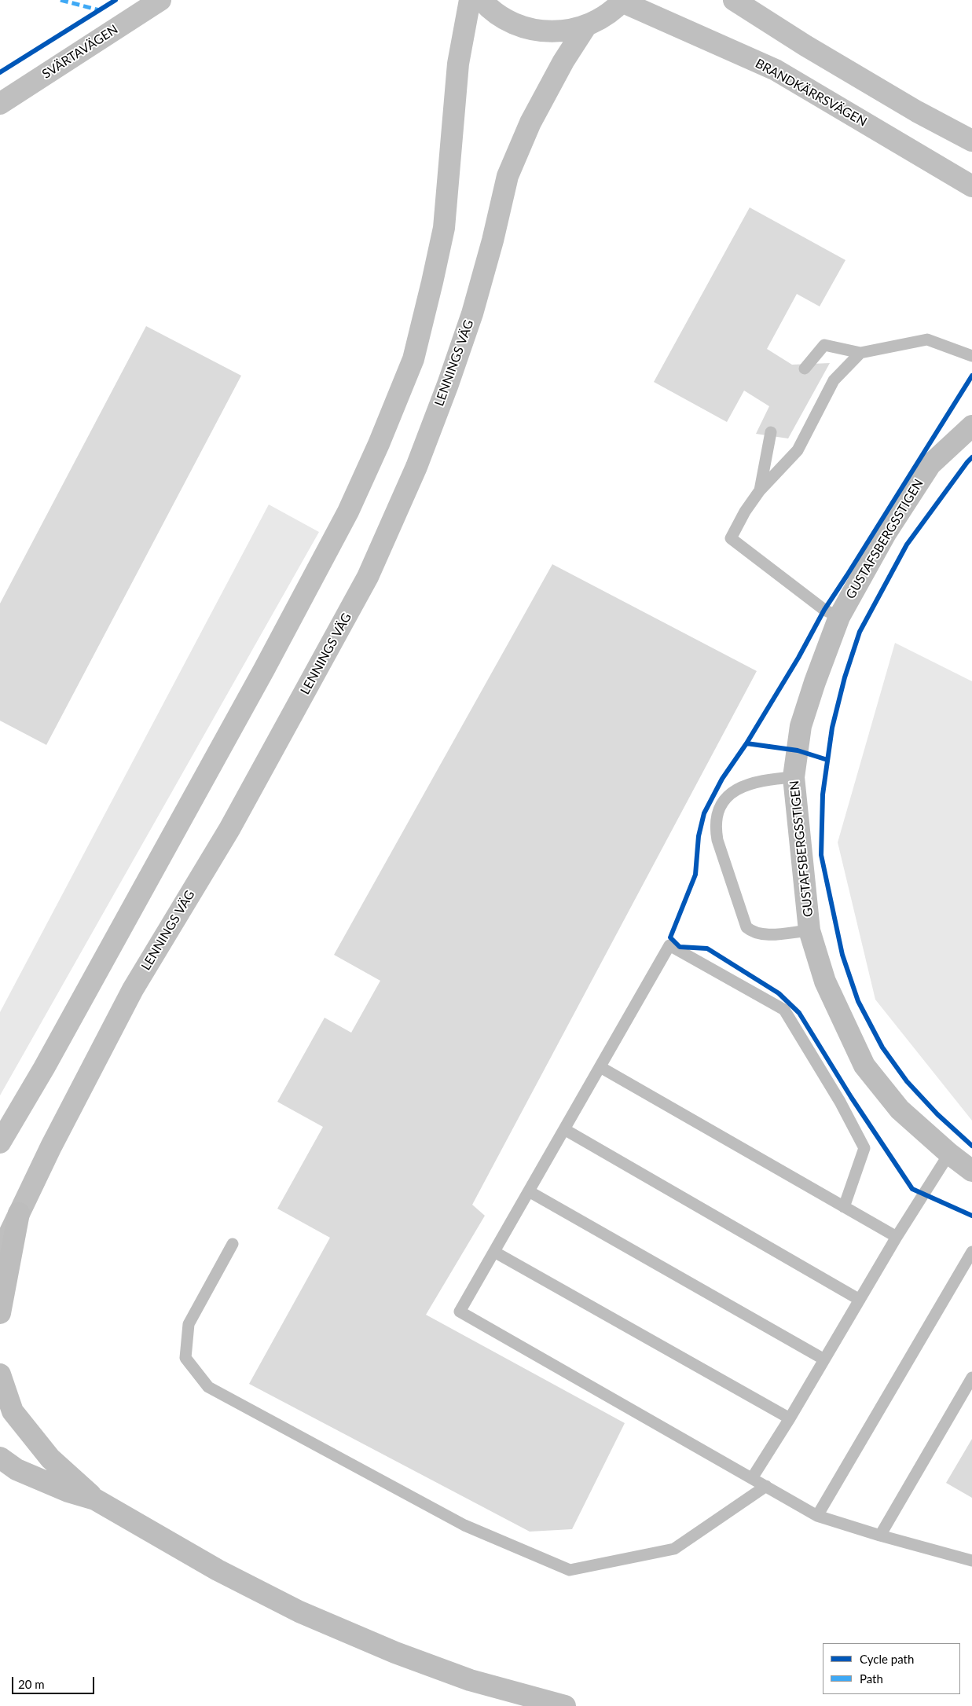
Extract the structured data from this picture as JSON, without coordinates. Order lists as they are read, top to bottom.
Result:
{
  "streets": {
    "main road": [
      "SVÄRTAVÄGEN",
      "BRANDKÄRRSVÄGEN",
      "LENNINGS VÄG",
      "GUSTAFSBERGSSTIGEN"
    ]
  },
  "legend": ["Cycle path", "Path"],
  "scale_bar": "20 m"
}
